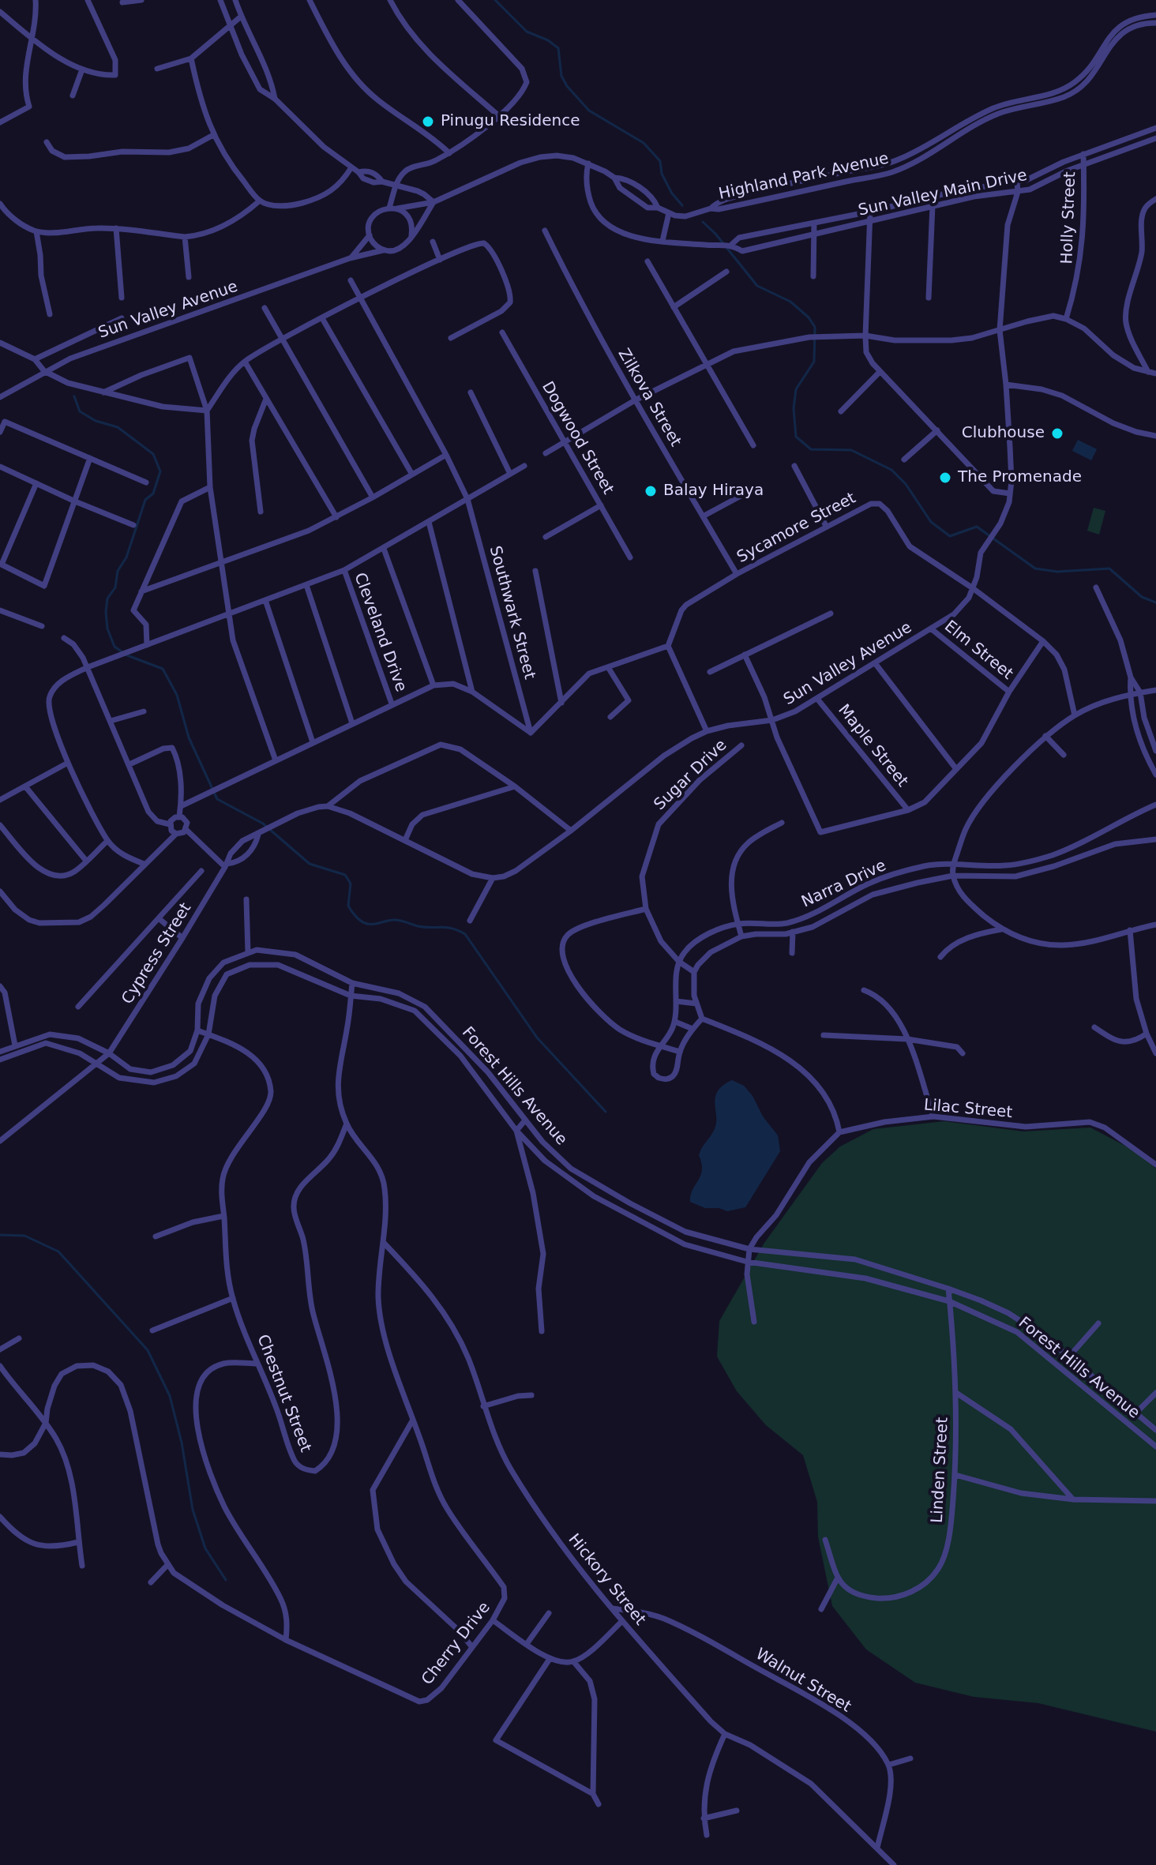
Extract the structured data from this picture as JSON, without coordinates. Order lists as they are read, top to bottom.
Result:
{
  "streets": {
    "street": [
      "Highland Park Avenue",
      "Sun Valley Main Drive",
      "Holly Street",
      "Sun Valley Avenue",
      "Zilkova Street",
      "Dogwood Street",
      "Sycamore Street",
      "Southwark Street",
      "Cleveland Drive",
      "Elm Street",
      "Maple Street",
      "Sugar Drive",
      "Narra Drive",
      "Cypress Street",
      "Forest Hills Avenue",
      "Lilac Street",
      "Chestnut Street",
      "Linden Street",
      "Hickory Street",
      "Cherry Drive",
      "Walnut Street"
    ]
  },
  "crossings": [
    ["Highland Park Avenue", "Sun Valley Main Drive"],
    ["Sun Valley Main Drive", "Holly Street"],
    ["Sun Valley Main Drive", "Sun Valley Avenue"],
    ["Sun Valley Avenue", "Sycamore Street"],
    ["Sun Valley Avenue", "Elm Street"],
    ["Sun Valley Avenue", "Maple Street"],
    ["Zilkova Street", "Sycamore Street"],
    ["Sugar Drive", "Narra Drive"],
    ["Cypress Street", "Forest Hills Avenue"],
    ["Forest Hills Avenue", "Chestnut Street"],
    ["Forest Hills Avenue", "Linden Street"],
    ["Forest Hills Avenue", "Cherry Drive"],
    ["Chestnut Street", "Cherry Drive"],
    ["Hickory Street", "Cherry Drive"],
    ["Hickory Street", "Walnut Street"]
  ],
  "places": [
    "Pinugu Residence",
    "Clubhouse",
    "The Promenade",
    "Balay Hiraya"
  ]
}
